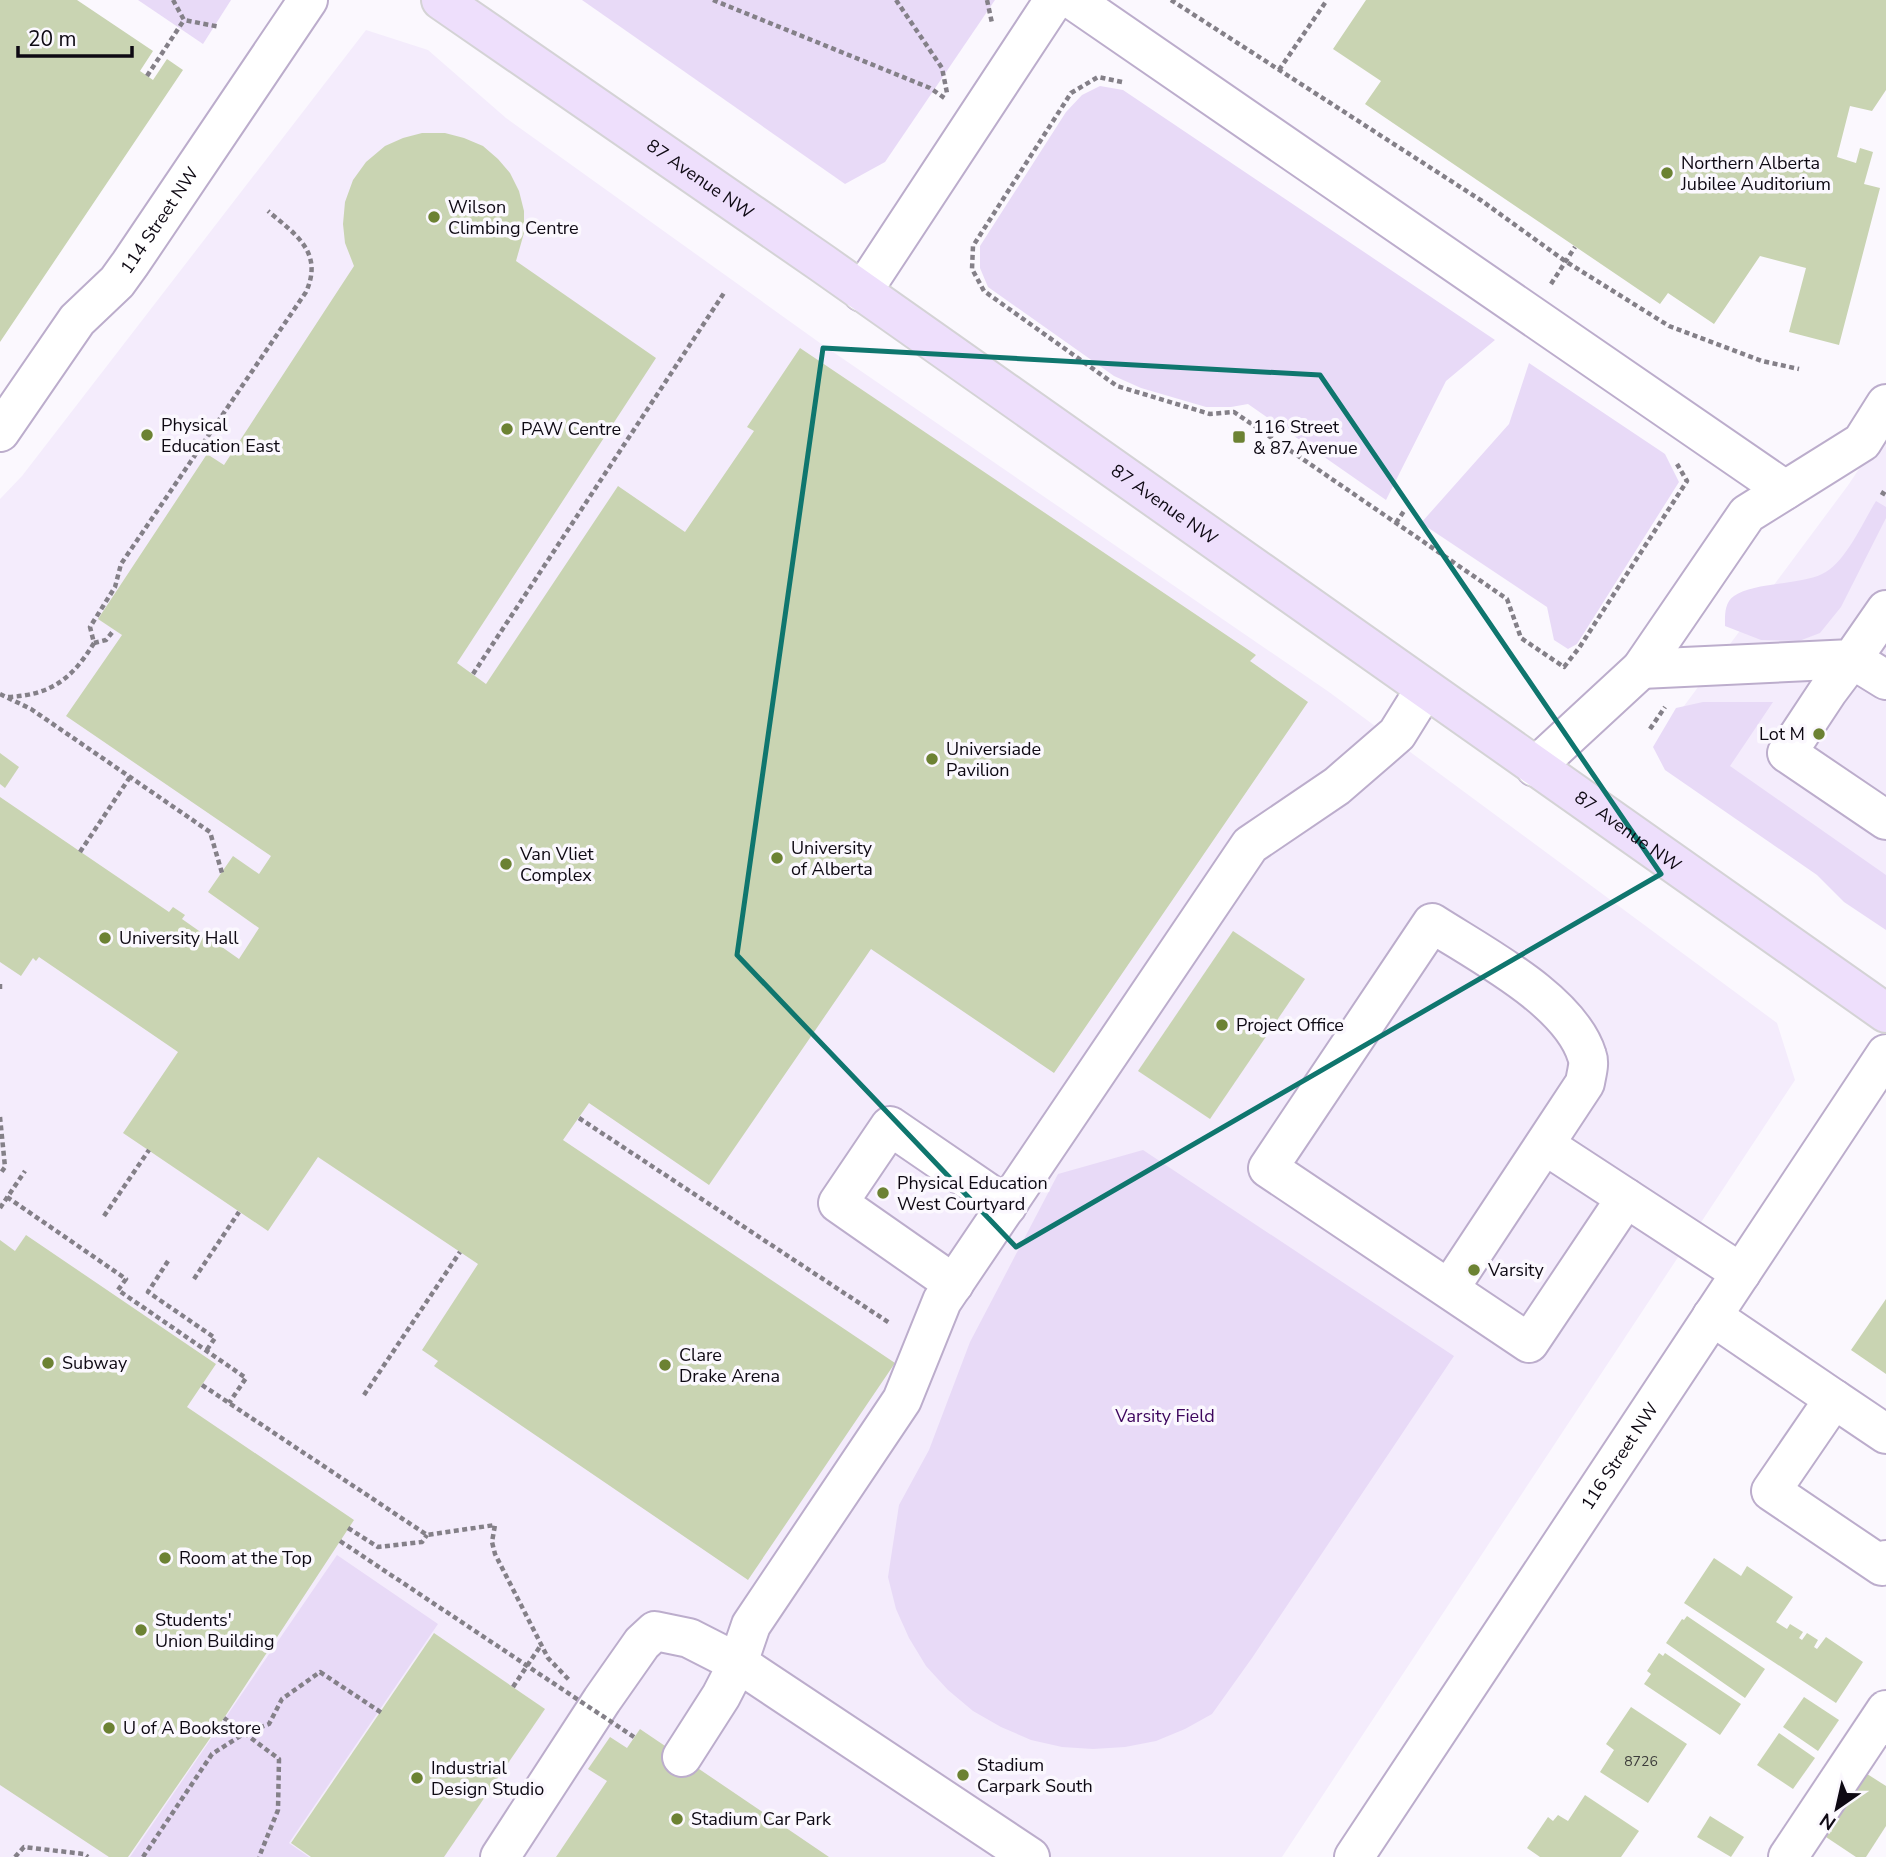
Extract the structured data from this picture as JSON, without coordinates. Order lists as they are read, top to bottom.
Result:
{
  "streets": {
    "main road": ["87 Avenue NW"],
    "street": ["114 Street NW", "116 Street NW"]
  },
  "parks": ["Varsity Field"],
  "places": {
    "other": [
      "Northern Alberta Jubilee Auditorium",
      "Wilson Climbing Centre",
      "PAW Centre",
      "Physical Education East",
      "Lot M",
      "Universiade Pavilion",
      "University of Alberta",
      "Van Vliet Complex",
      "University Hall",
      "Project Office",
      "Physical Education West Courtyard",
      "Varsity",
      "Subway",
      "Clare Drake Arena",
      "Room at the Top",
      "Students' Union Building",
      "U of A Bookstore",
      "Stadium Carpark South",
      "Industrial Design Studio",
      "Stadium Car Park"
    ],
    "transit": ["116 Street & 87 Avenue"]
  },
  "house_numbers": ["8726"],
  "scale_bar": "20 m",
  "north": "bottom left"
}
